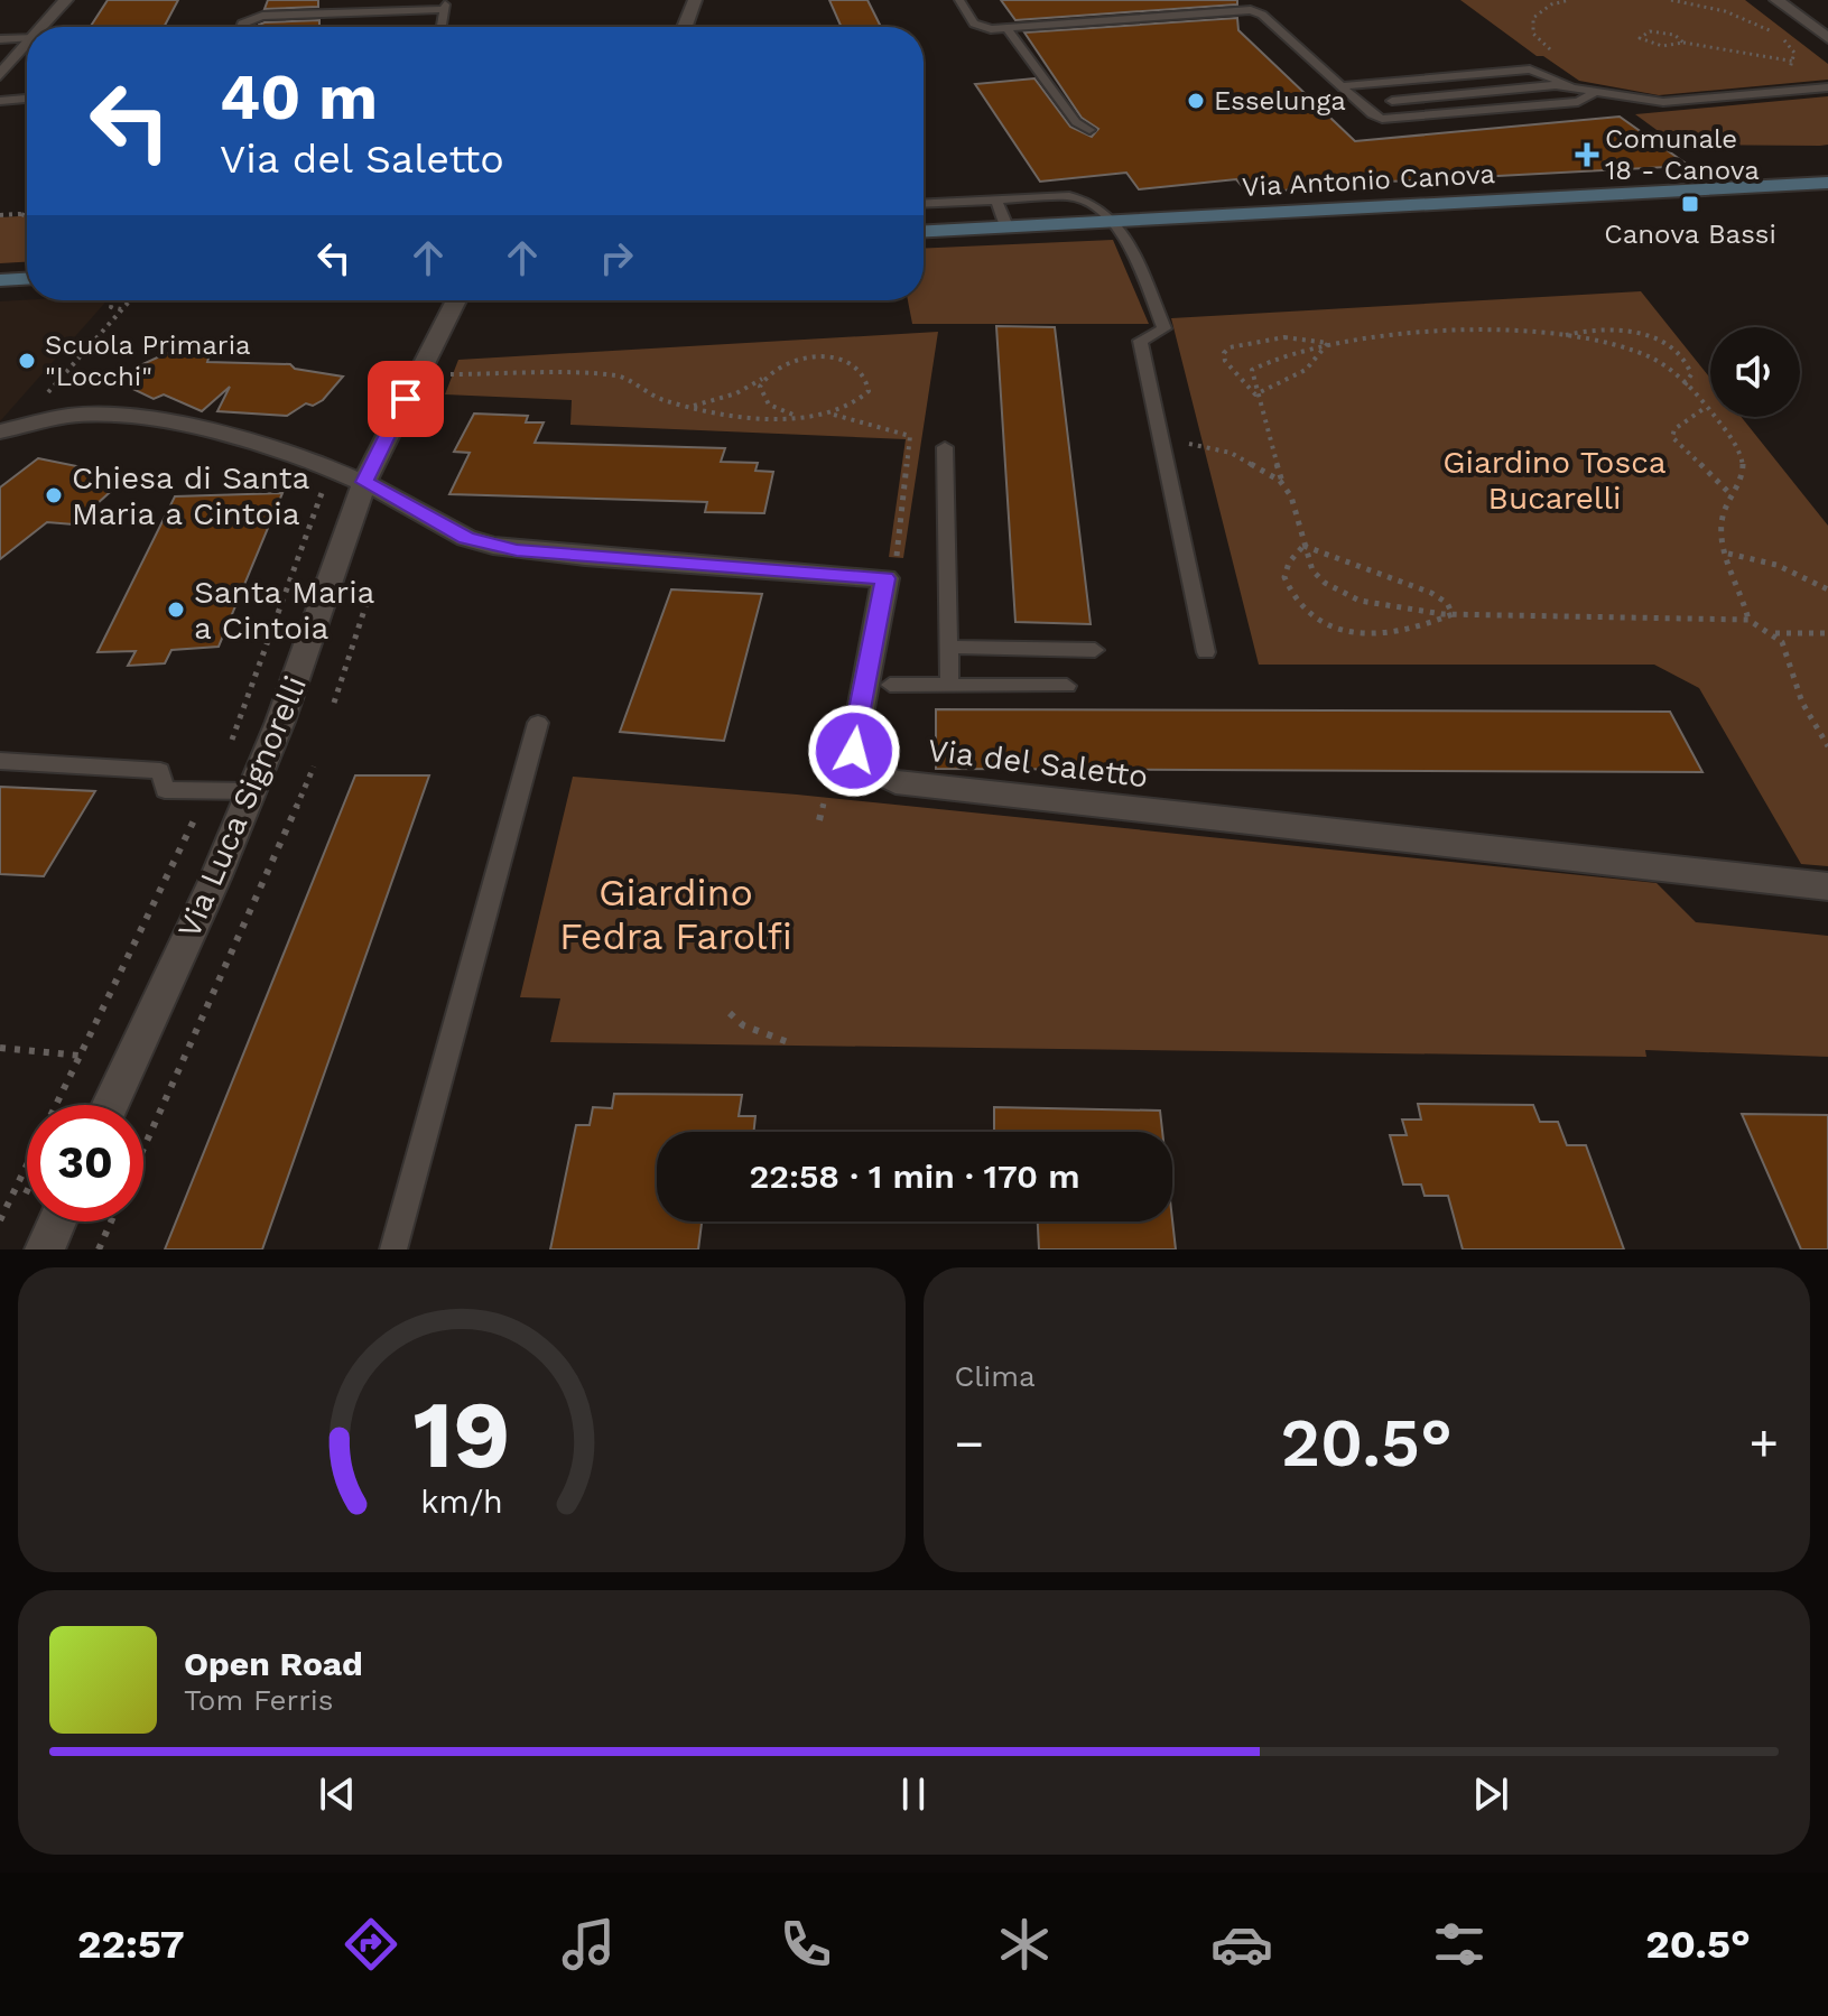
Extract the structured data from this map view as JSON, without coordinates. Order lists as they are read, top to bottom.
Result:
{
  "streets": {
    "street": ["Via Antonio Canova", "Via del Saletto", "Via Luca Signorelli"]
  },
  "crossings": [
    ["Via del Saletto", "Via Luca Signorelli"]
  ],
  "parks": ["Giardino Tosca Bucarelli", "Giardino Fedra Farolfi"],
  "places": {
    "other": [
      "Esselunga",
      "Scuola Primaria \"Locchi\"",
      "Chiesa di Santa Maria a Cintoia",
      "Santa Maria a Cintoia"
    ],
    "health": ["Comunale 18 - Canova"],
    "transit": ["Canova Bassi"]
  },
  "page": {
    "turn": ["40 m", "Via del Saletto"],
    "limit": "30",
    "trip": "22:58 · 1 min · 170 m",
    "tile": "Clima",
    "heat": ["−", "20.5°", "+"],
    "song": ["Open Road", "Tom Ferris"],
    "tabs": ["22:57", "20.5°"],
    "gauge": ["19", "km/h"]
  }
}
